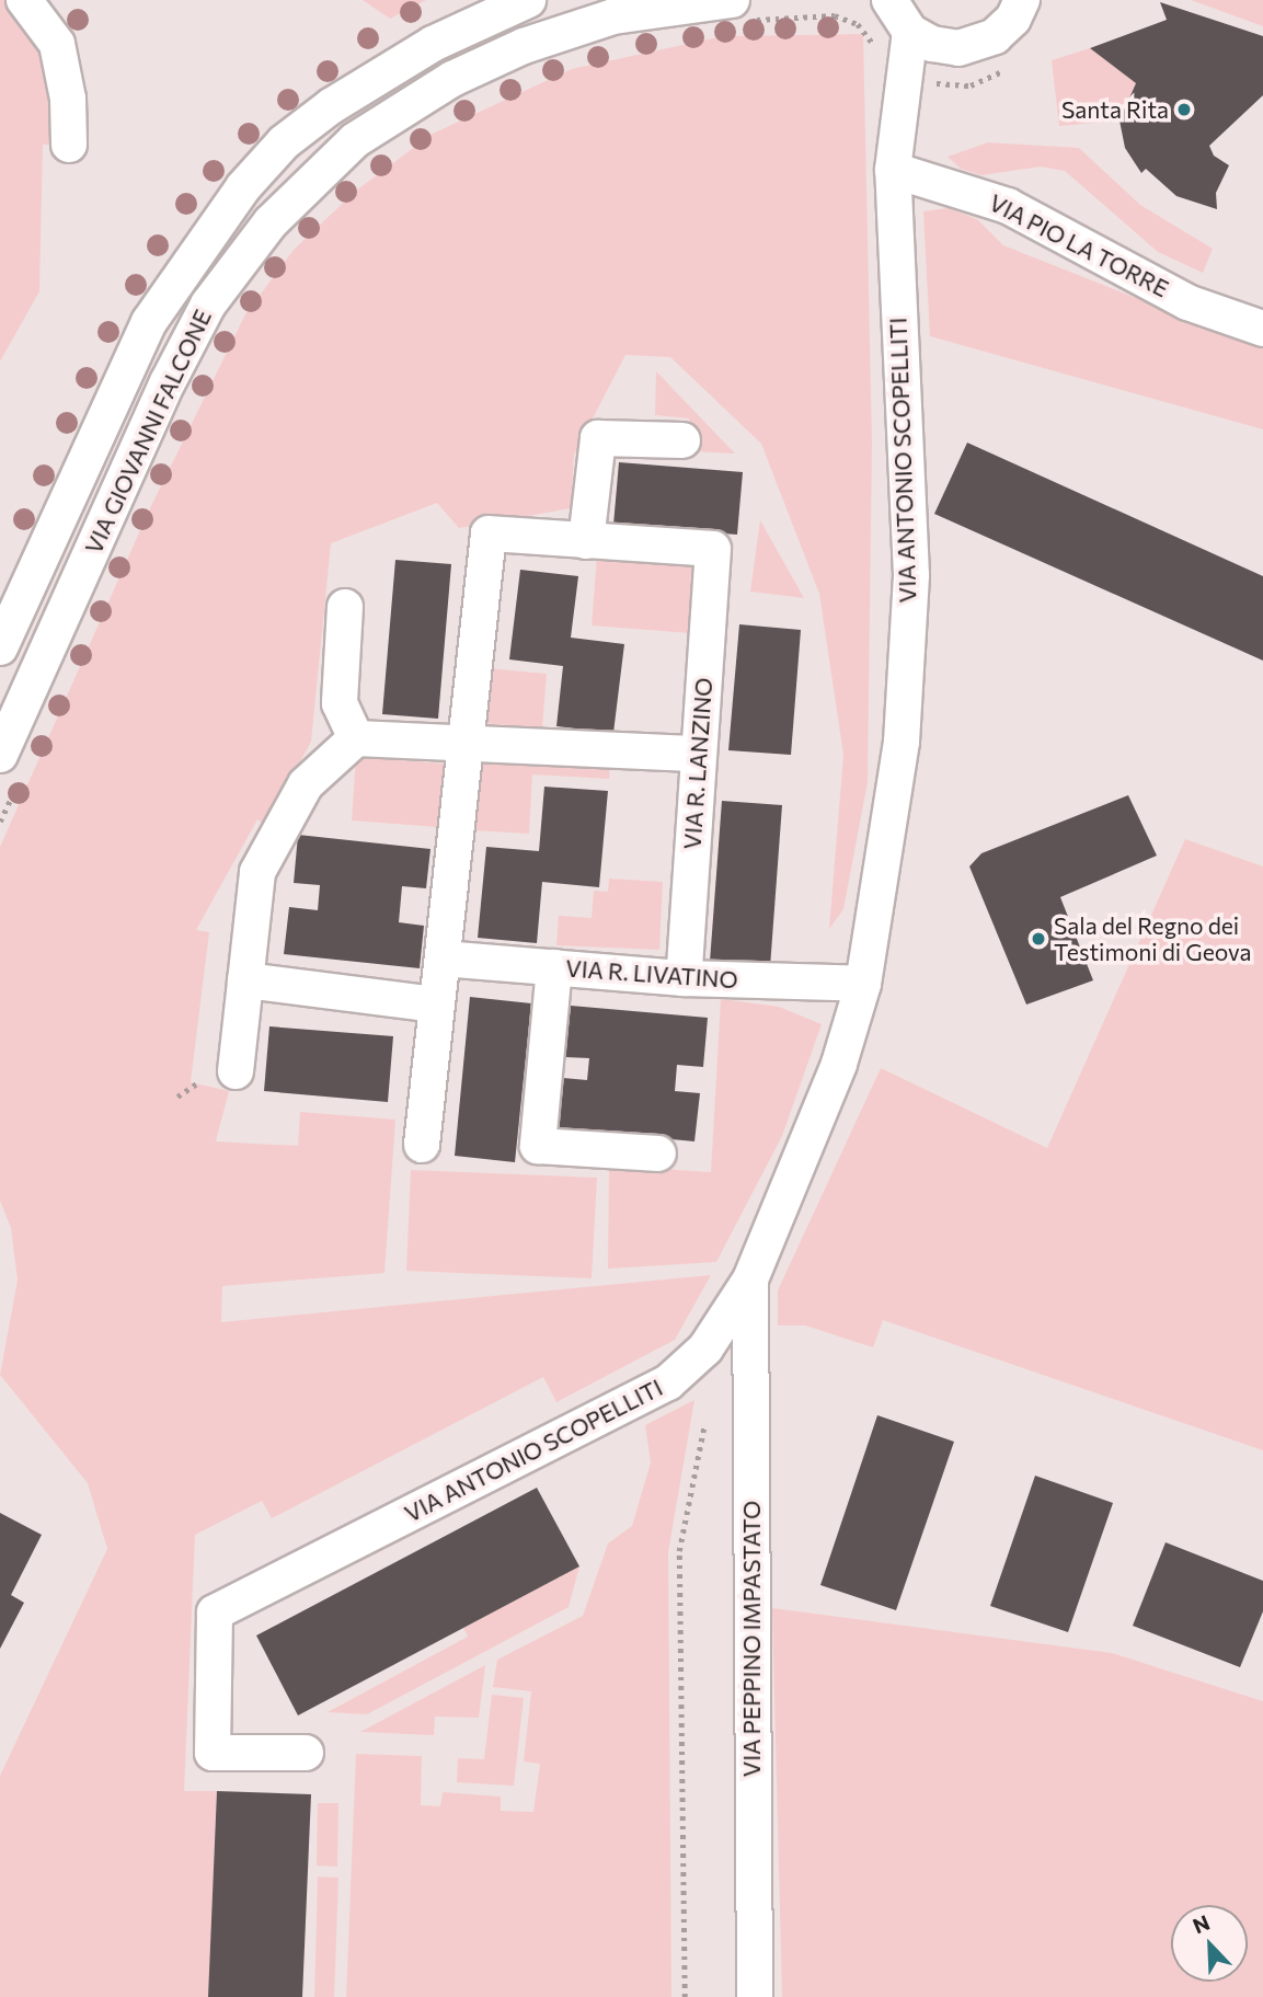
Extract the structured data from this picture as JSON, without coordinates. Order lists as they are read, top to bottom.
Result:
{
  "streets": {
    "street": [
      "VIA PIO LA TORRE",
      "VIA GIOVANNI FALCONE",
      "VIA ANTONIO SCOPELLITI",
      "VIA R. LANZINO",
      "VIA R. LIVATINO",
      "VIA PEPPINO IMPASTATO"
    ]
  },
  "crossings": [
    ["VIA PIO LA TORRE", "VIA ANTONIO SCOPELLITI"],
    ["VIA ANTONIO SCOPELLITI", "VIA R. LIVATINO"],
    ["VIA ANTONIO SCOPELLITI", "VIA PEPPINO IMPASTATO"],
    ["VIA R. LANZINO", "VIA R. LIVATINO"]
  ],
  "places": ["Santa Rita", "Sala del Regno dei Testimoni di Geova"],
  "north": "top left"
}
